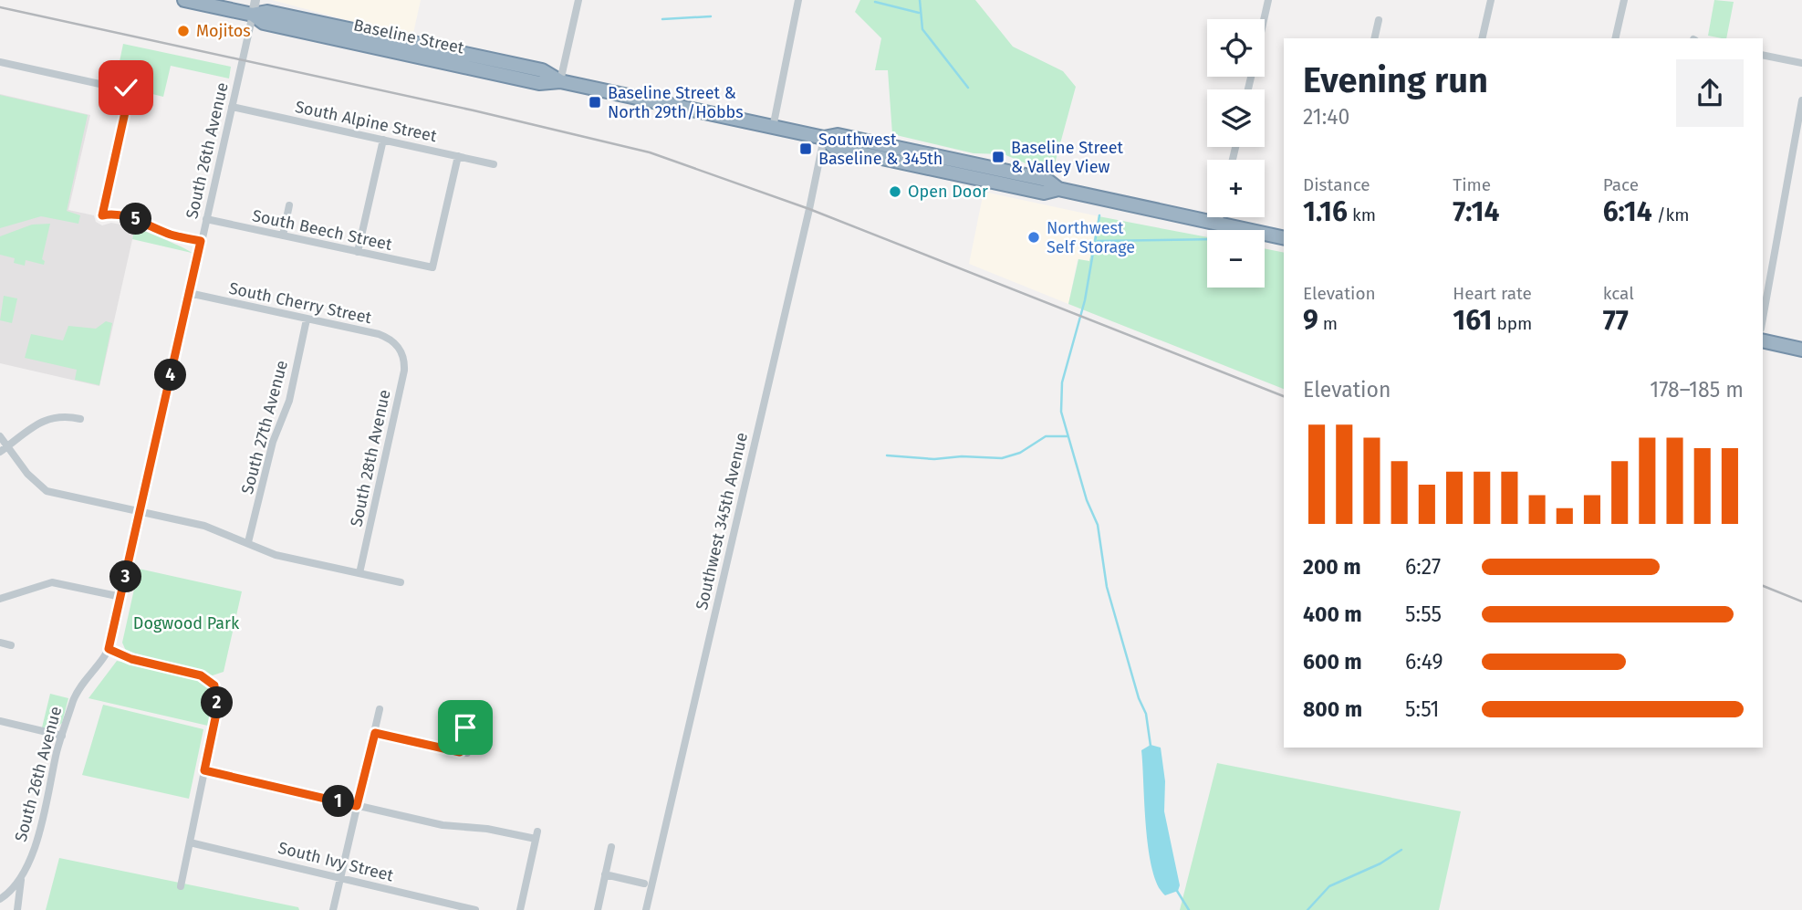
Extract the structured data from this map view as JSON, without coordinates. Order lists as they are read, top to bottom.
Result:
{
  "streets": {
    "highway": ["Baseline Street"],
    "street": [
      "South Alpine Street",
      "South 26th Avenue",
      "South Beech Street",
      "South Cherry Street",
      "South 27th Avenue",
      "South 28th Avenue",
      "Southwest 345th Avenue",
      "South Ivy Street"
    ]
  },
  "crossings": [
    ["Baseline Street", "South 26th Avenue"],
    ["Baseline Street", "Southwest 345th Avenue"],
    ["South Alpine Street", "South 26th Avenue"],
    ["South Alpine Street", "South Beech Street"],
    ["South 26th Avenue", "South Beech Street"],
    ["South 26th Avenue", "South Cherry Street"],
    ["South Cherry Street", "South 27th Avenue"],
    ["South Cherry Street", "South 28th Avenue"]
  ],
  "parks": ["Dogwood Park"],
  "places": {
    "other": ["Mojitos", "Open Door", "Northwest Self Storage"],
    "transit": ["Baseline Street & North 29th/Hobbs", "Southwest Baseline & 345th", "Baseline Street & Valley View"]
  },
  "page": {
    "map_buttons": ["+", "−"],
    "heading": ["Evening run", "21:40"],
    "stats": [
      ["Distance", "1.16 km"],
      ["Time", "7:14"],
      ["Pace", "6:14 /km"],
      ["Elevation", "9 m"],
      ["Heart rate", "161 bpm"],
      ["kcal", "77"]
    ],
    "pins": [
      "5",
      "4",
      "3",
      "2",
      "1"
    ],
    "chart": ["Elevation", "178–185 m"],
    "list": [
      {
        "name": "200 m",
        "note": "6:27"
      },
      {
        "name": "400 m",
        "note": "5:55"
      },
      {
        "name": "600 m",
        "note": "6:49"
      },
      {
        "name": "800 m",
        "note": "5:51"
      }
    ]
  }
}
